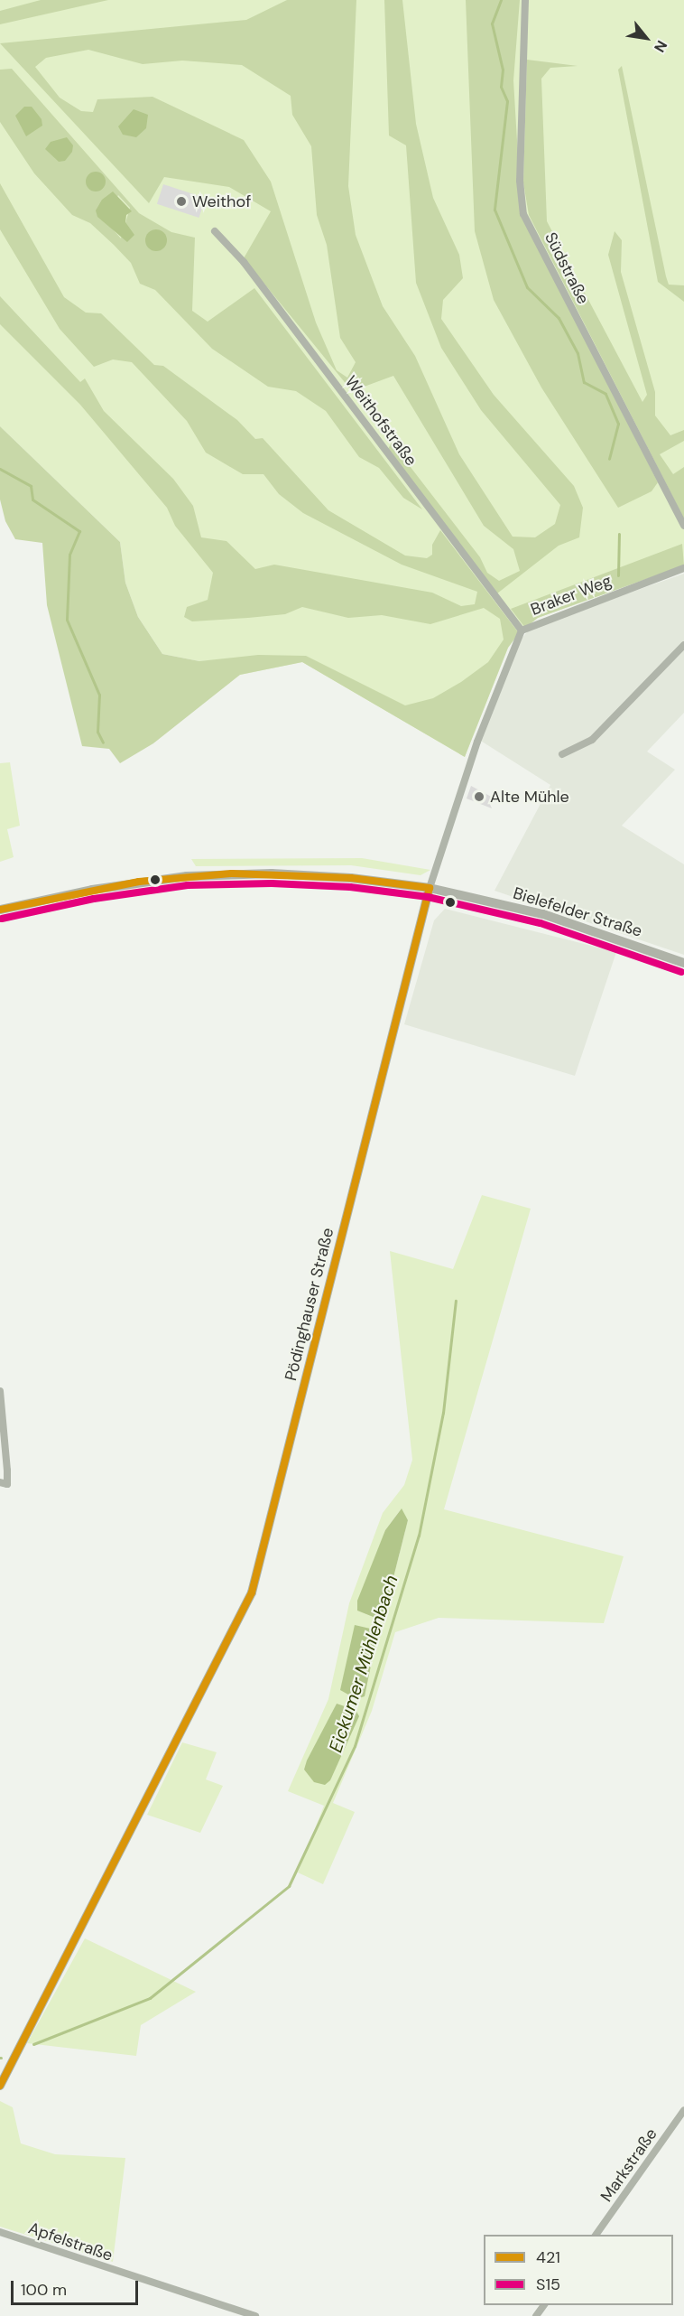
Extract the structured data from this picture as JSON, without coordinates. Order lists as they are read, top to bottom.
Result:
{
  "streets": {
    "street": [
      "Südstraße",
      "Weithofstraße",
      "Braker Weg",
      "Bielefelder Straße",
      "Pödinghauser Straße",
      "Markstraße",
      "Apfelstraße"
    ]
  },
  "crossings": [
    ["Weithofstraße", "Braker Weg"],
    ["Braker Weg", "Pödinghauser Straße"],
    ["Bielefelder Straße", "Pödinghauser Straße"]
  ],
  "water": ["Eickumer Mühlenbach"],
  "places": ["Weithof", "Alte Mühle"],
  "lines": ["transit line 421", "transit line S15"],
  "legend": ["421", "S15"],
  "scale_bar": "100 m",
  "north": "bottom right"
}
